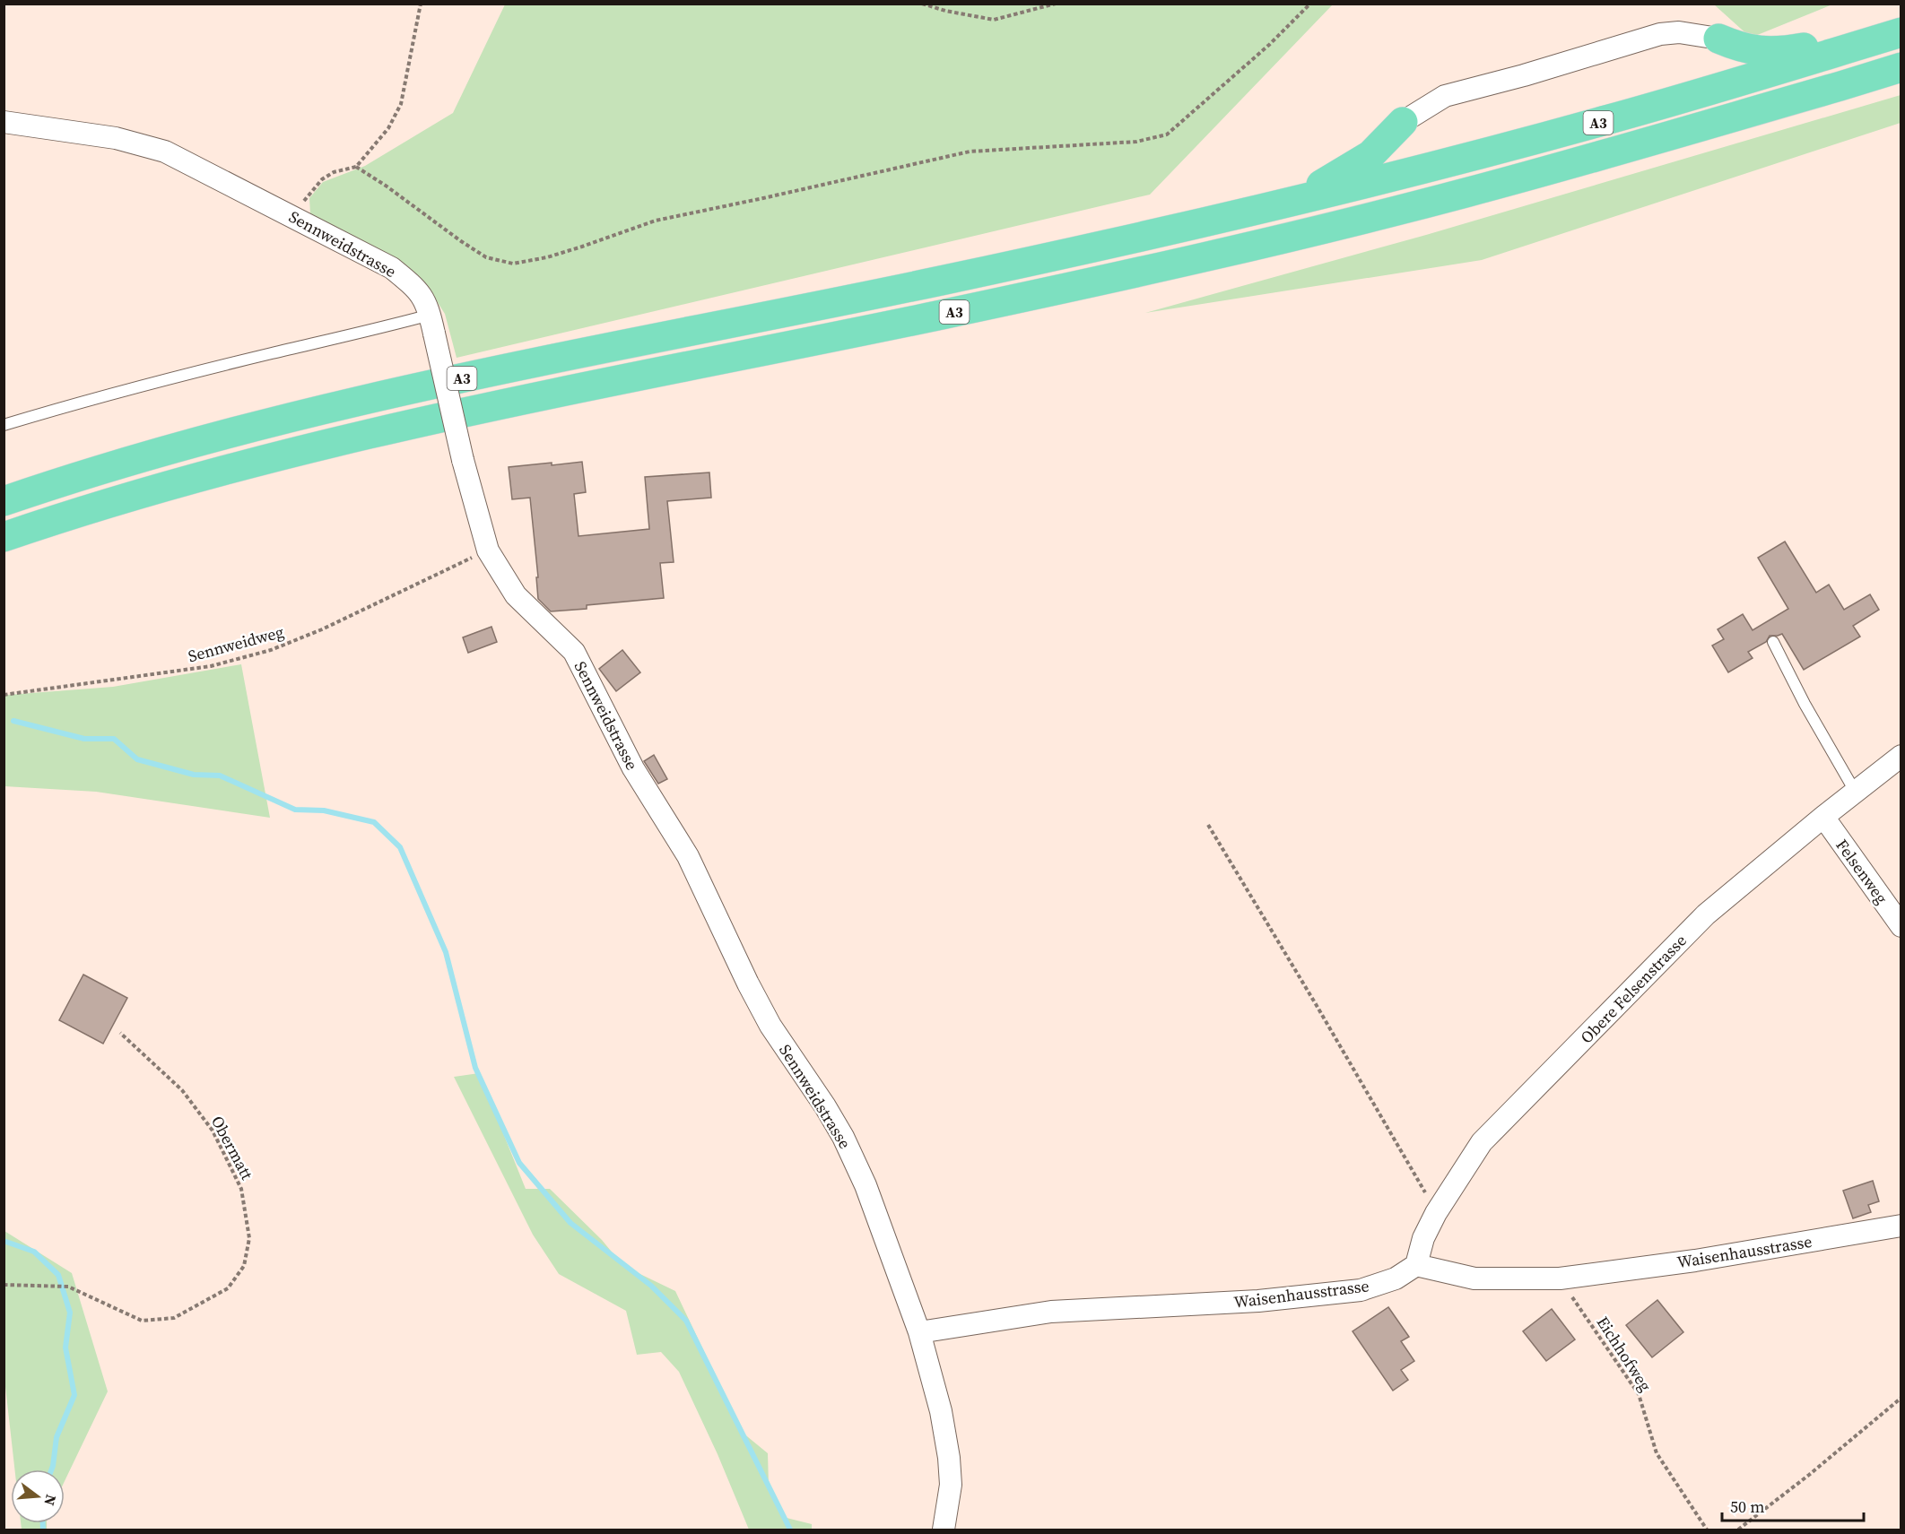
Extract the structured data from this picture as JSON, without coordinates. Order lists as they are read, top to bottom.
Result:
{
  "streets": {
    "highway": ["A3"],
    "street": [
      "Sennweidstrasse",
      "Felsenweg",
      "Obere Felsenstrasse",
      "Waisenhausstrasse"
    ],
    "path": ["Sennweidweg", "Obermatt", "Eichhofweg"]
  },
  "crossings": [
    ["Sennweidstrasse", "Sennweidweg"],
    ["Sennweidstrasse", "Waisenhausstrasse"],
    ["Felsenweg", "Obere Felsenstrasse"],
    ["Obere Felsenstrasse", "Waisenhausstrasse"],
    ["Waisenhausstrasse", "Eichhofweg"]
  ],
  "scale_bar": "50 m",
  "north": "right"
}
